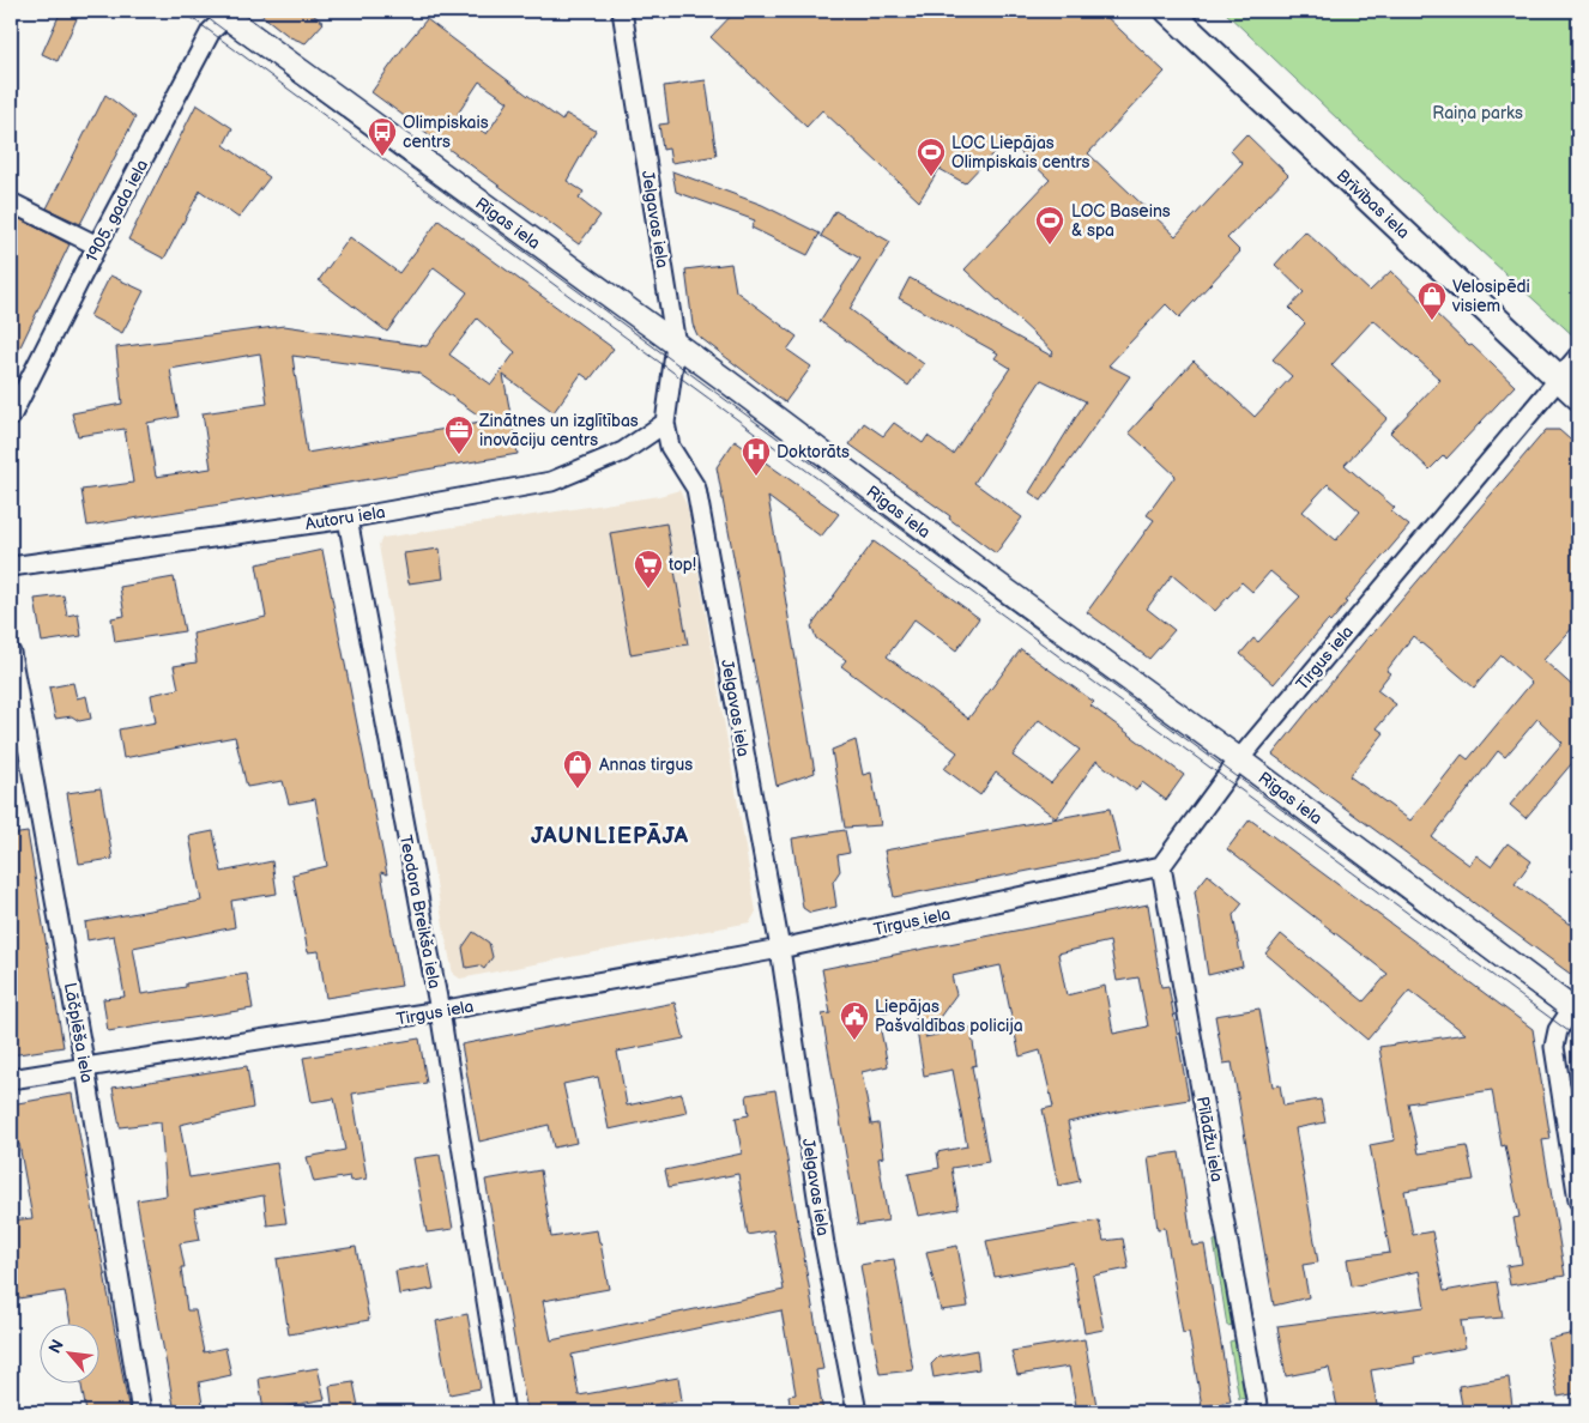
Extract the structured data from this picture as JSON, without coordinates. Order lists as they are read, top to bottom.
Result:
{
  "streets": {
    "main road": ["Brīvības iela"],
    "street": [
      "1905. gada iela",
      "Jelgavas iela",
      "Rīgas iela",
      "Autoru iela",
      "Tirgus iela",
      "Teodora Breikša iela",
      "Lāčplēša iela",
      "Pīlādžu iela"
    ]
  },
  "crossings": [
    ["Brīvības iela", "Tirgus iela"],
    ["1905. gada iela", "Rīgas iela"],
    ["Jelgavas iela", "Rīgas iela"],
    ["Jelgavas iela", "Autoru iela"],
    ["Jelgavas iela", "Tirgus iela"],
    ["Rīgas iela", "Tirgus iela"],
    ["Autoru iela", "Teodora Breikša iela"],
    ["Tirgus iela", "Teodora Breikša iela"],
    ["Tirgus iela", "Lāčplēša iela"],
    ["Tirgus iela", "Pīlādžu iela"]
  ],
  "districts": ["JAUNLIEPĀJA"],
  "parks": ["Raiņa parks"],
  "places": {
    "bus stop": ["Olimpiskais centrs"],
    "sports": ["LOC Liepājas Olimpiskais centrs", "LOC Baseins & spa"],
    "shop": ["Velosipēdi visiem", "Annas tirgus"],
    "office": ["Zinātnes un izglītības inovāciju centrs"],
    "hospital": ["Doktorāts"],
    "supermarket": ["top!"],
    "public building": ["Liepājas Pašvaldības policija"]
  },
  "north": "top left"
}
